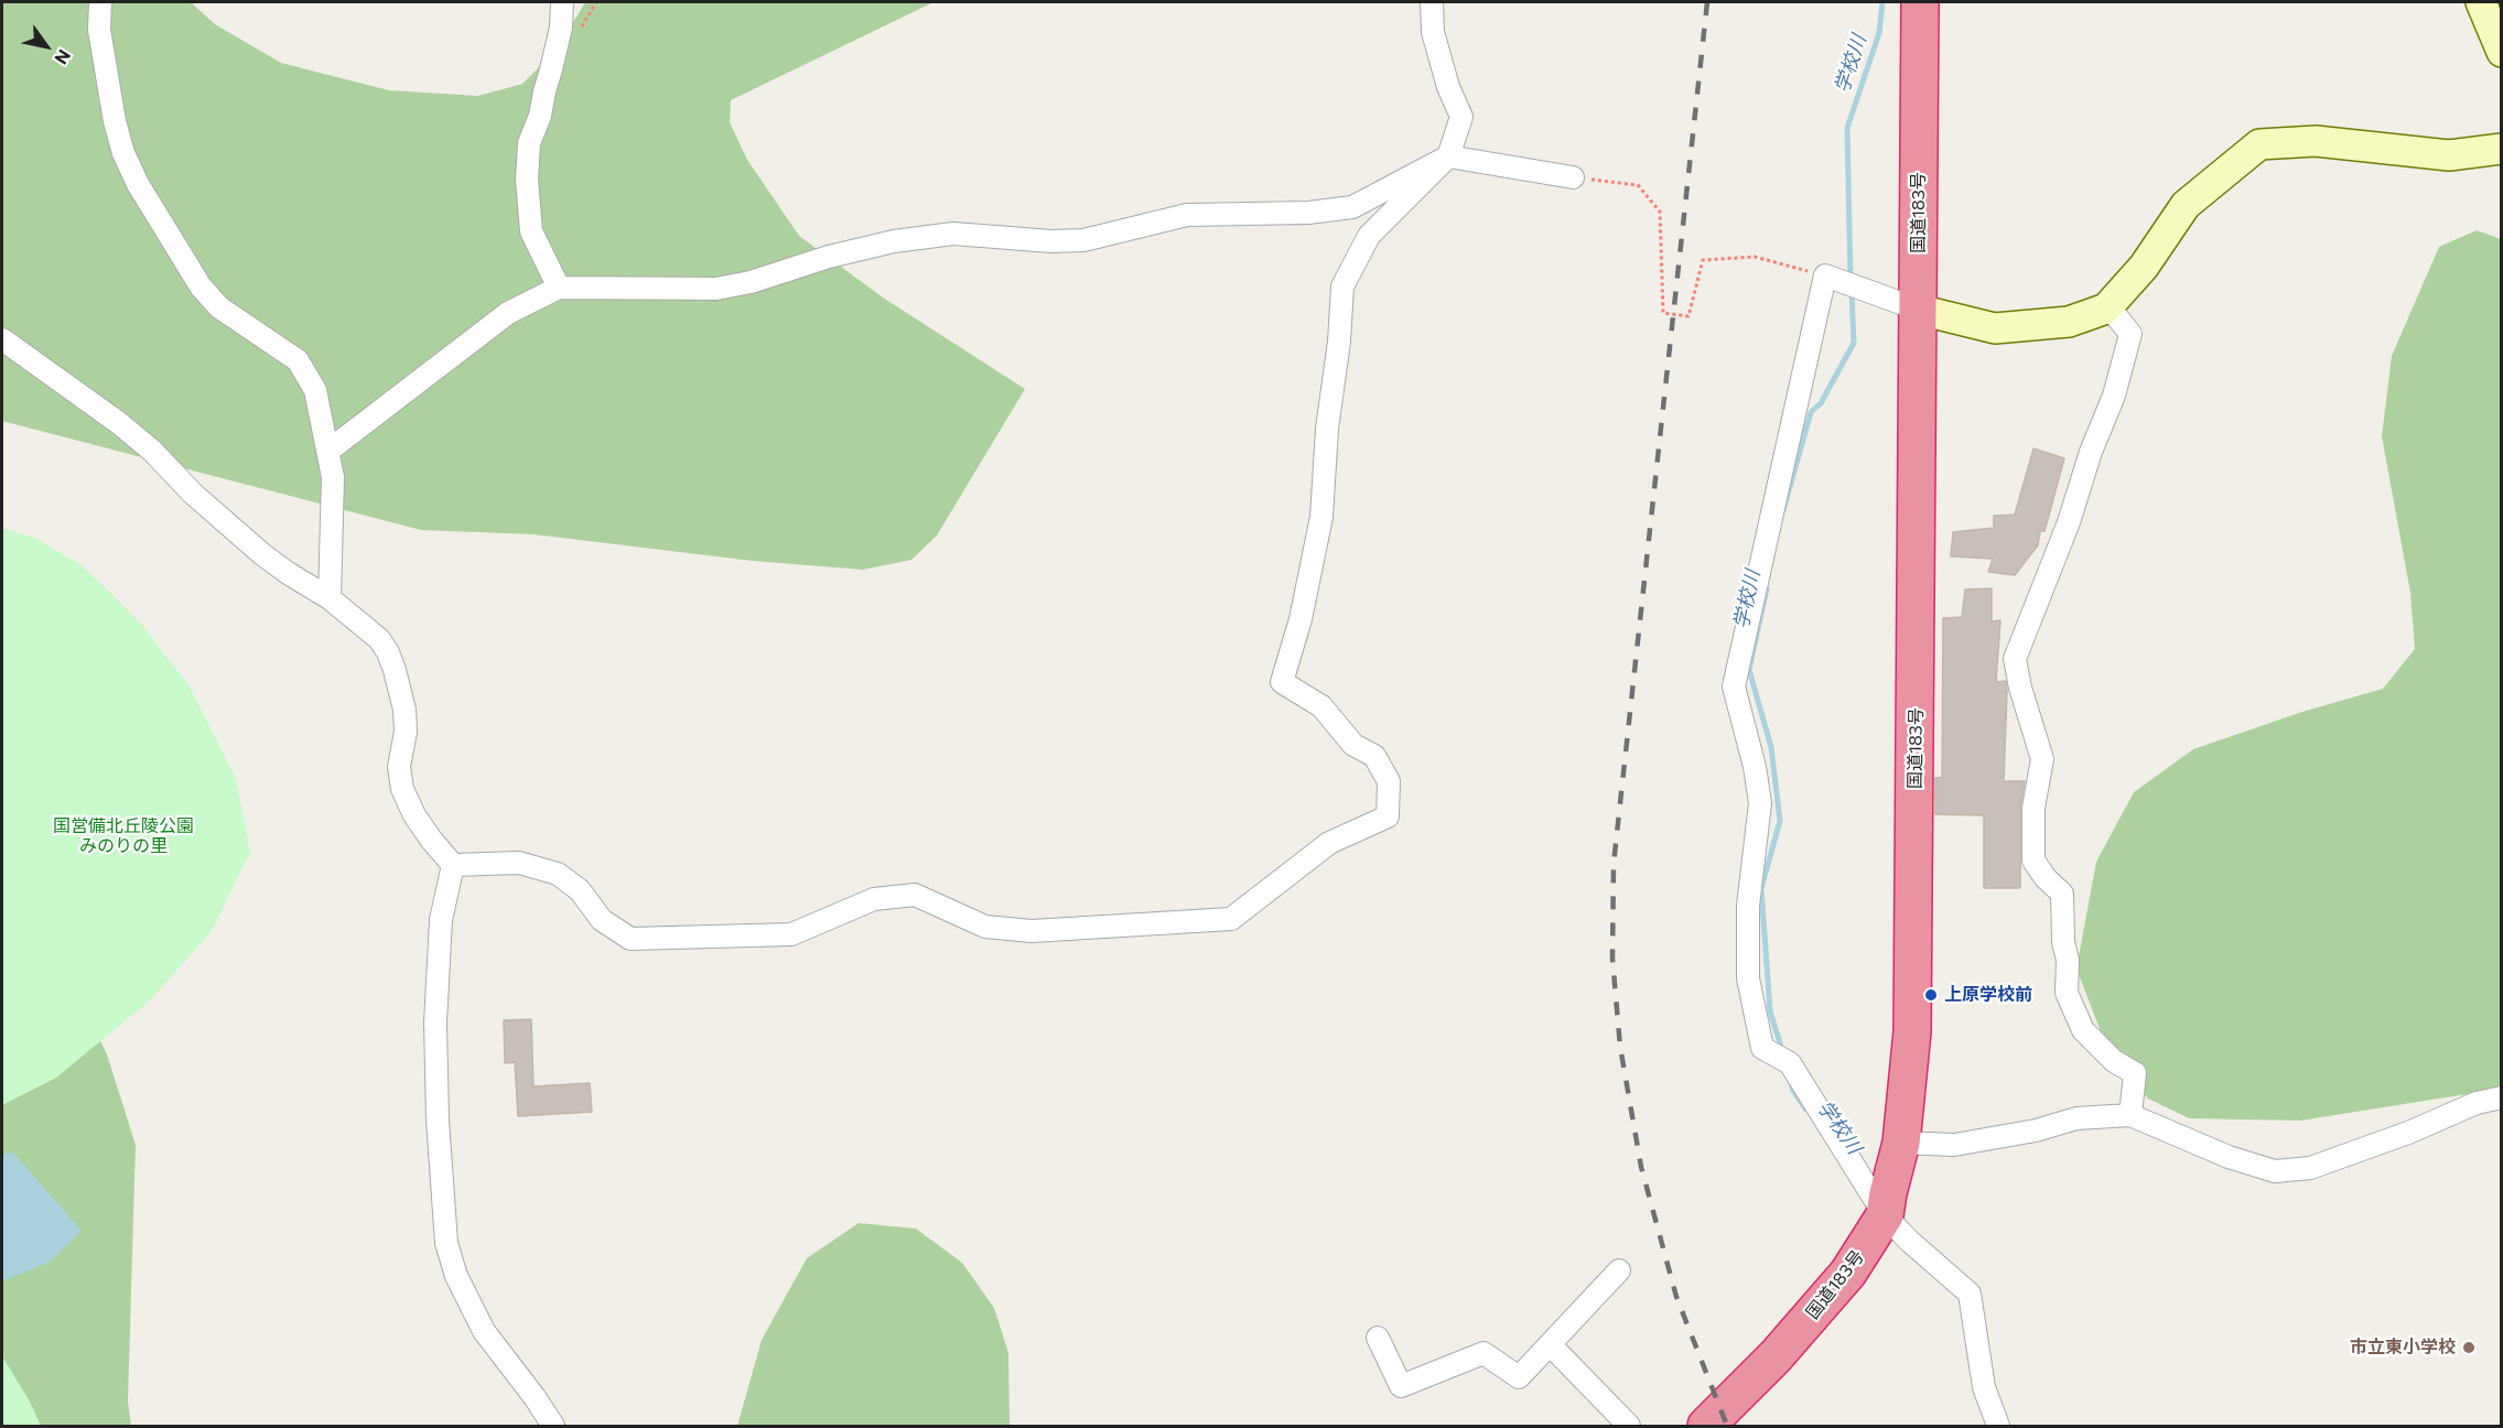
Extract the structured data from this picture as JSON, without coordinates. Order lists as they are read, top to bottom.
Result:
{
  "streets": {
    "highway": ["国道183号"]
  },
  "water": ["学校川"],
  "parks": ["国営備北丘陵公園 みのりの里"],
  "places": ["上原学校前", "市立東小学校"],
  "north": "bottom right"
}
